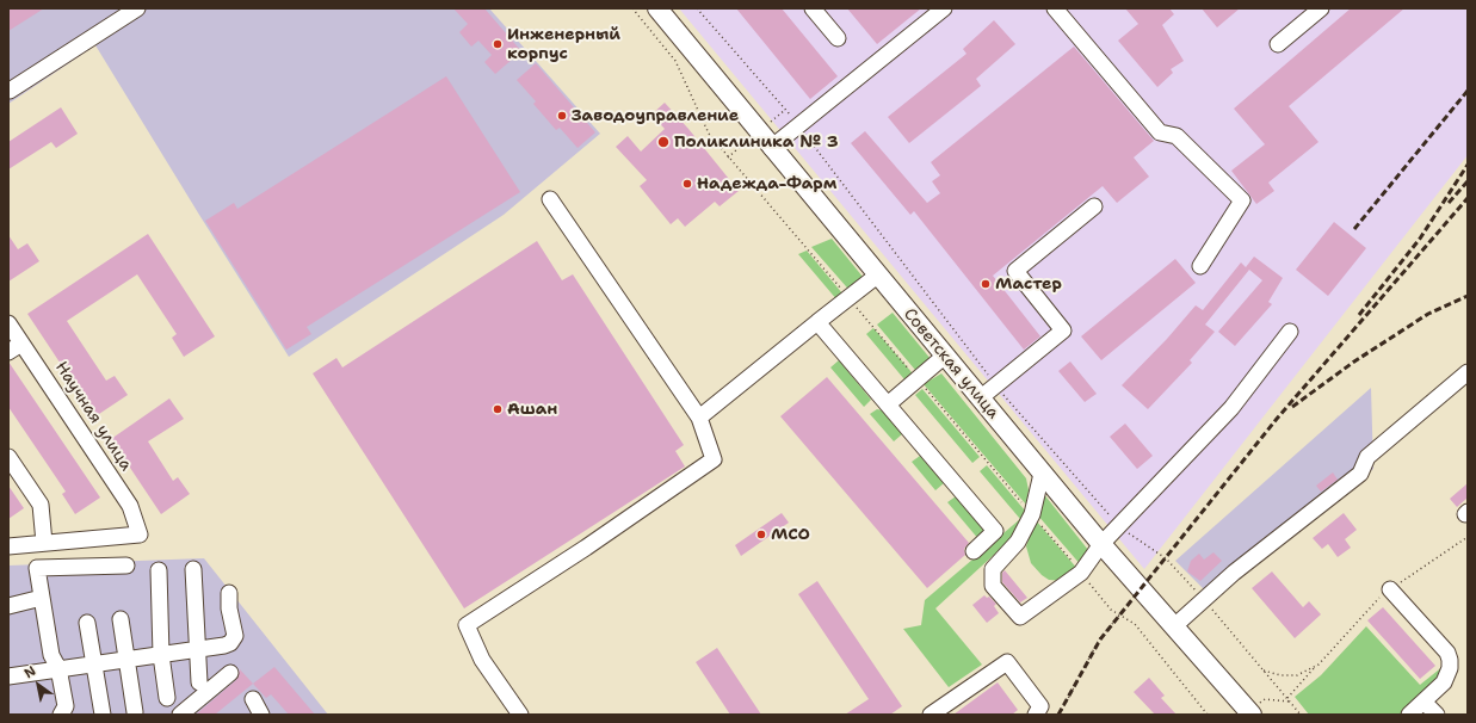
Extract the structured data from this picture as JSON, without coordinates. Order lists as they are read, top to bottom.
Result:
{
  "streets": {
    "main road": ["Советская улица"],
    "street": ["Научная улица"]
  },
  "places": [
    "Инженерный корпус",
    "Заводоуправление",
    "Поликлиника № 3",
    "Надежда-Фарм",
    "Мастер",
    "Ашан",
    "МСО"
  ],
  "north": "top left"
}
